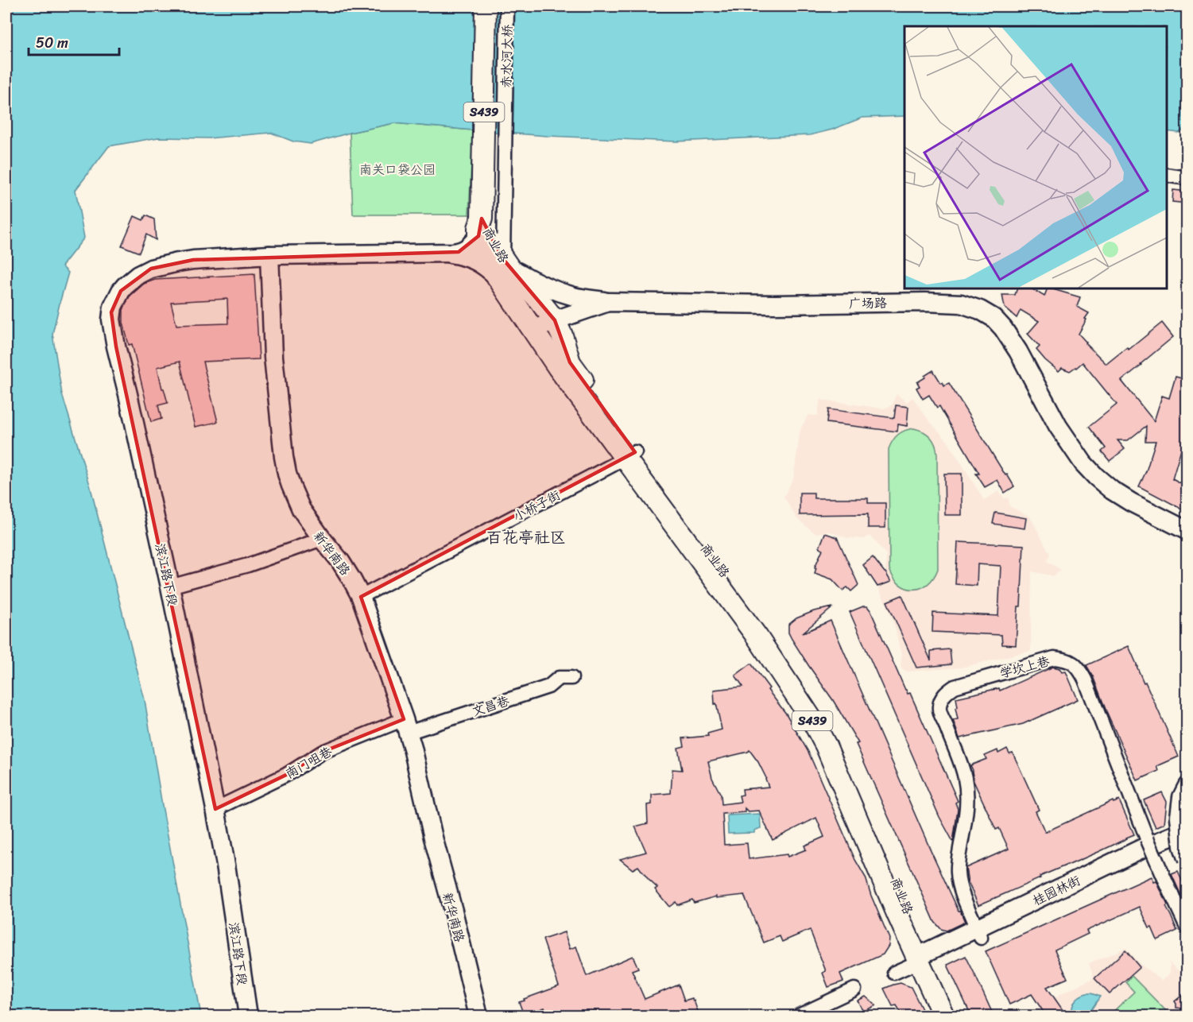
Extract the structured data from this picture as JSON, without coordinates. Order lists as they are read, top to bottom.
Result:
{
  "streets": {
    "main road": [
      "赤水河大桥",
      "S439",
      "商业路",
      "广场路",
      "新华南路",
      "滨江路下段",
      "桂园林街"
    ],
    "street": [
      "小桥子街",
      "学坎上巷",
      "文昌巷",
      "南门咀巷"
    ]
  },
  "crossings": [
    ["赤水河大桥", "商业路"],
    ["商业路", "广场路"],
    ["商业路", "小桥子街"],
    ["商业路", "桂园林街"],
    ["小桥子街", "新华南路"],
    ["新华南路", "滨江路下段"],
    ["新华南路", "文昌巷"],
    ["新华南路", "南门咀巷"],
    ["滨江路下段", "南门咀巷"],
    ["学坎上巷", "桂园林街"],
    ["文昌巷", "南门咀巷"]
  ],
  "districts": ["百花亭社区"],
  "parks": ["南关口袋公园"],
  "scale_bar": "50 m"
}
